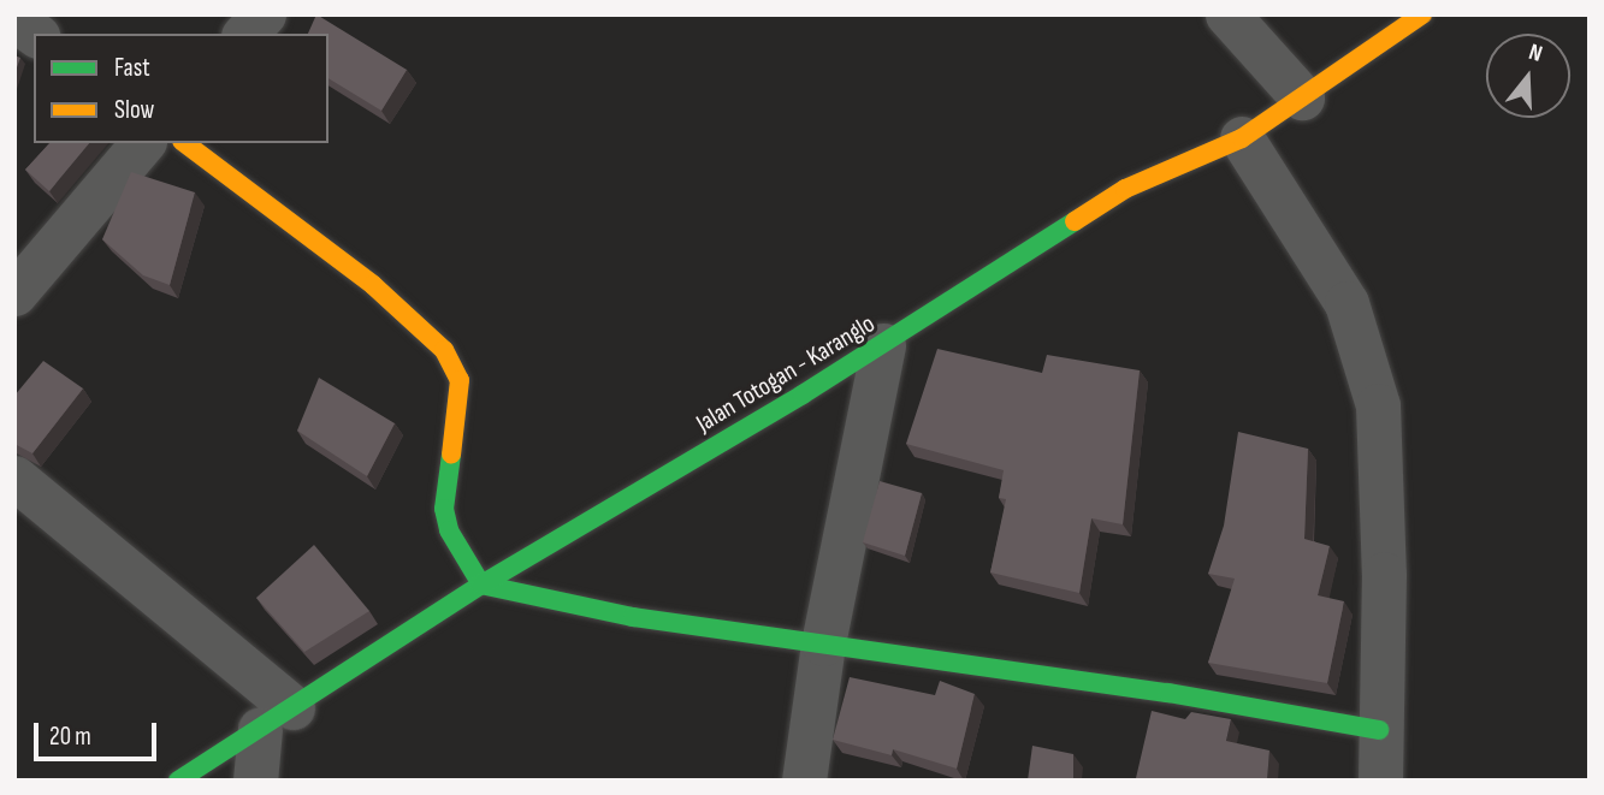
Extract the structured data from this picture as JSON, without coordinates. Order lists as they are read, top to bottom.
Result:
{
  "streets": {
    "street": ["Jalan Totogan - Karanglo"]
  },
  "legend": ["Fast", "Slow"],
  "scale_bar": "20 m",
  "north": "top"
}
